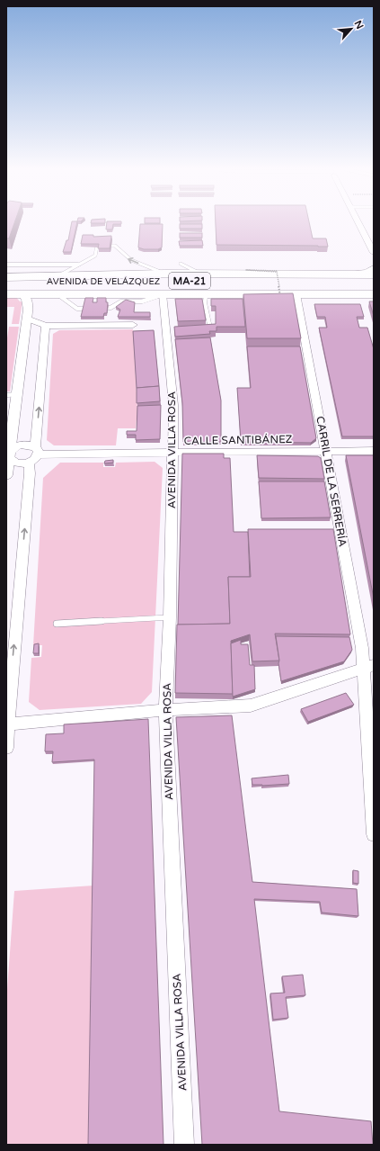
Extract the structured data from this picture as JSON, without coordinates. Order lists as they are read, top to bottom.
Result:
{
  "streets": {
    "highway": ["AVENIDA DE VELÁZQUEZ", "MA-21"],
    "street": ["CALLE SANTIBÁNEZ", "AVENIDA VILLA ROSA", "CARRIL DE LA SERRERÍA"]
  },
  "crossings": [
    ["CALLE SANTIBÁNEZ", "AVENIDA VILLA ROSA"],
    ["CALLE SANTIBÁNEZ", "CARRIL DE LA SERRERÍA"]
  ],
  "north": "top right"
}
